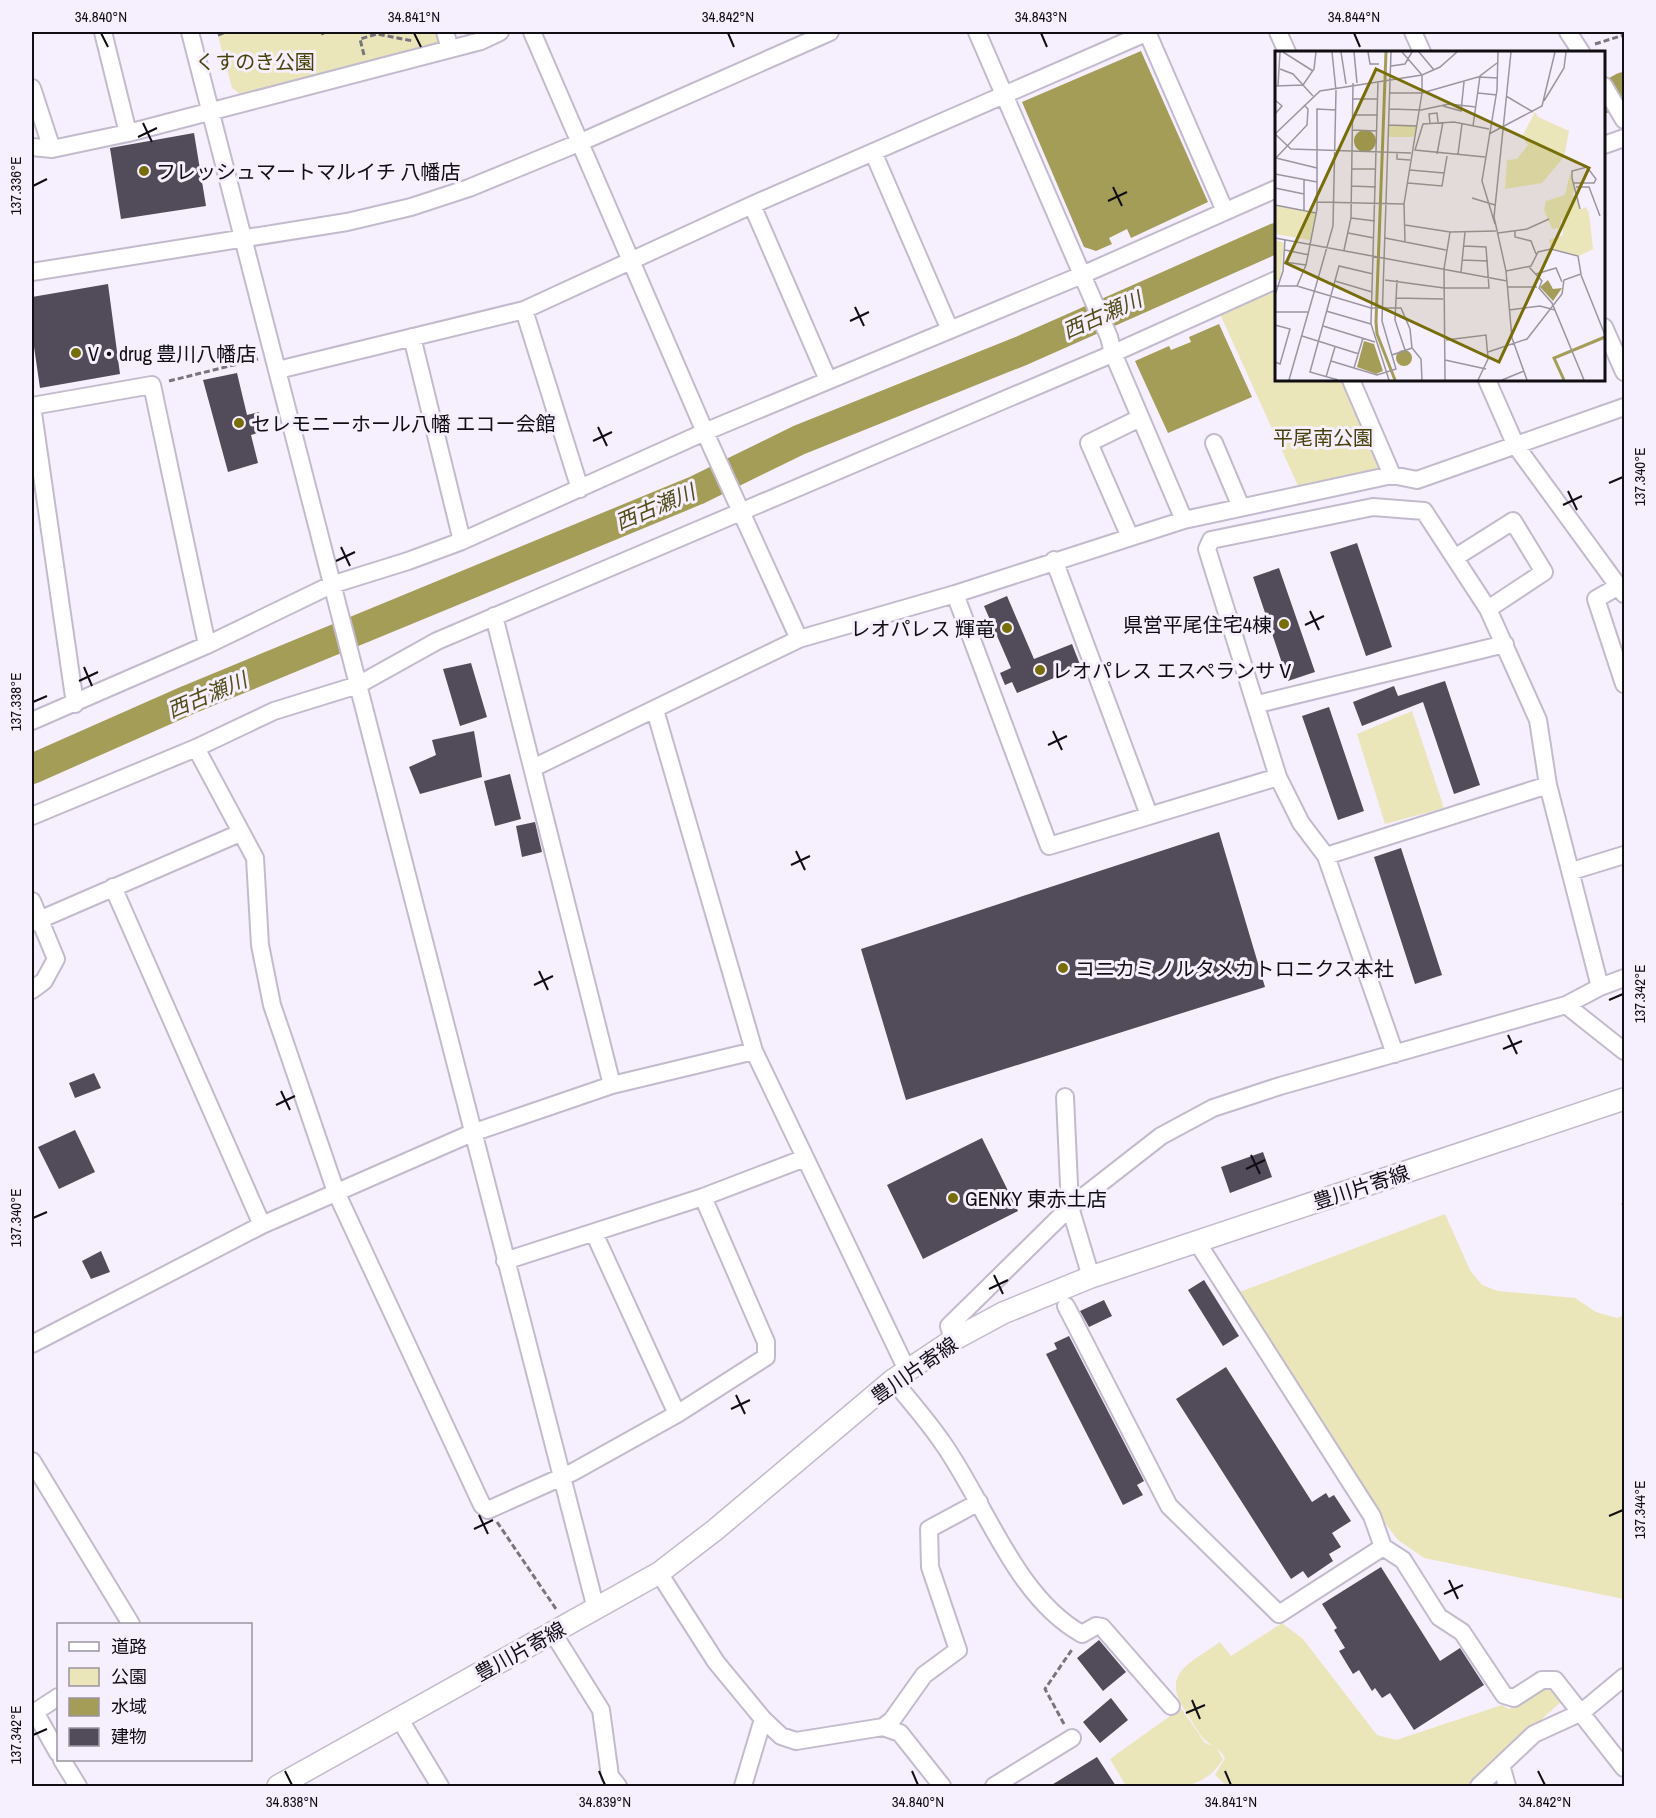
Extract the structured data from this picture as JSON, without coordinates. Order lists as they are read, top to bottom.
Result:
{
  "streets": {
    "main road": ["豊川片寄線"]
  },
  "water": ["西古瀬川"],
  "parks": ["くすのき公園", "平尾南公園"],
  "places": [
    "フレッシュマートマルイチ 八幡店",
    "V・drug 豊川八幡店",
    "セレモニーホール八幡 エコー会館",
    "県営平尾住宅4棟",
    "レオパレス 輝竜",
    "レオパレス エスペランサⅤ",
    "コニカミノルタメカトロニクス本社",
    "GENKY 東赤土店"
  ],
  "legend": [
    "道路",
    "公園",
    "水域",
    "建物"
  ],
  "coordinates": [
    "34.840°N",
    "34.841°N",
    "34.842°N",
    "34.843°N",
    "34.844°N",
    "137.336°E",
    "137.340°E",
    "137.338°E",
    "137.342°E",
    "137.344°E",
    "34.838°N",
    "34.839°N"
  ]
}
